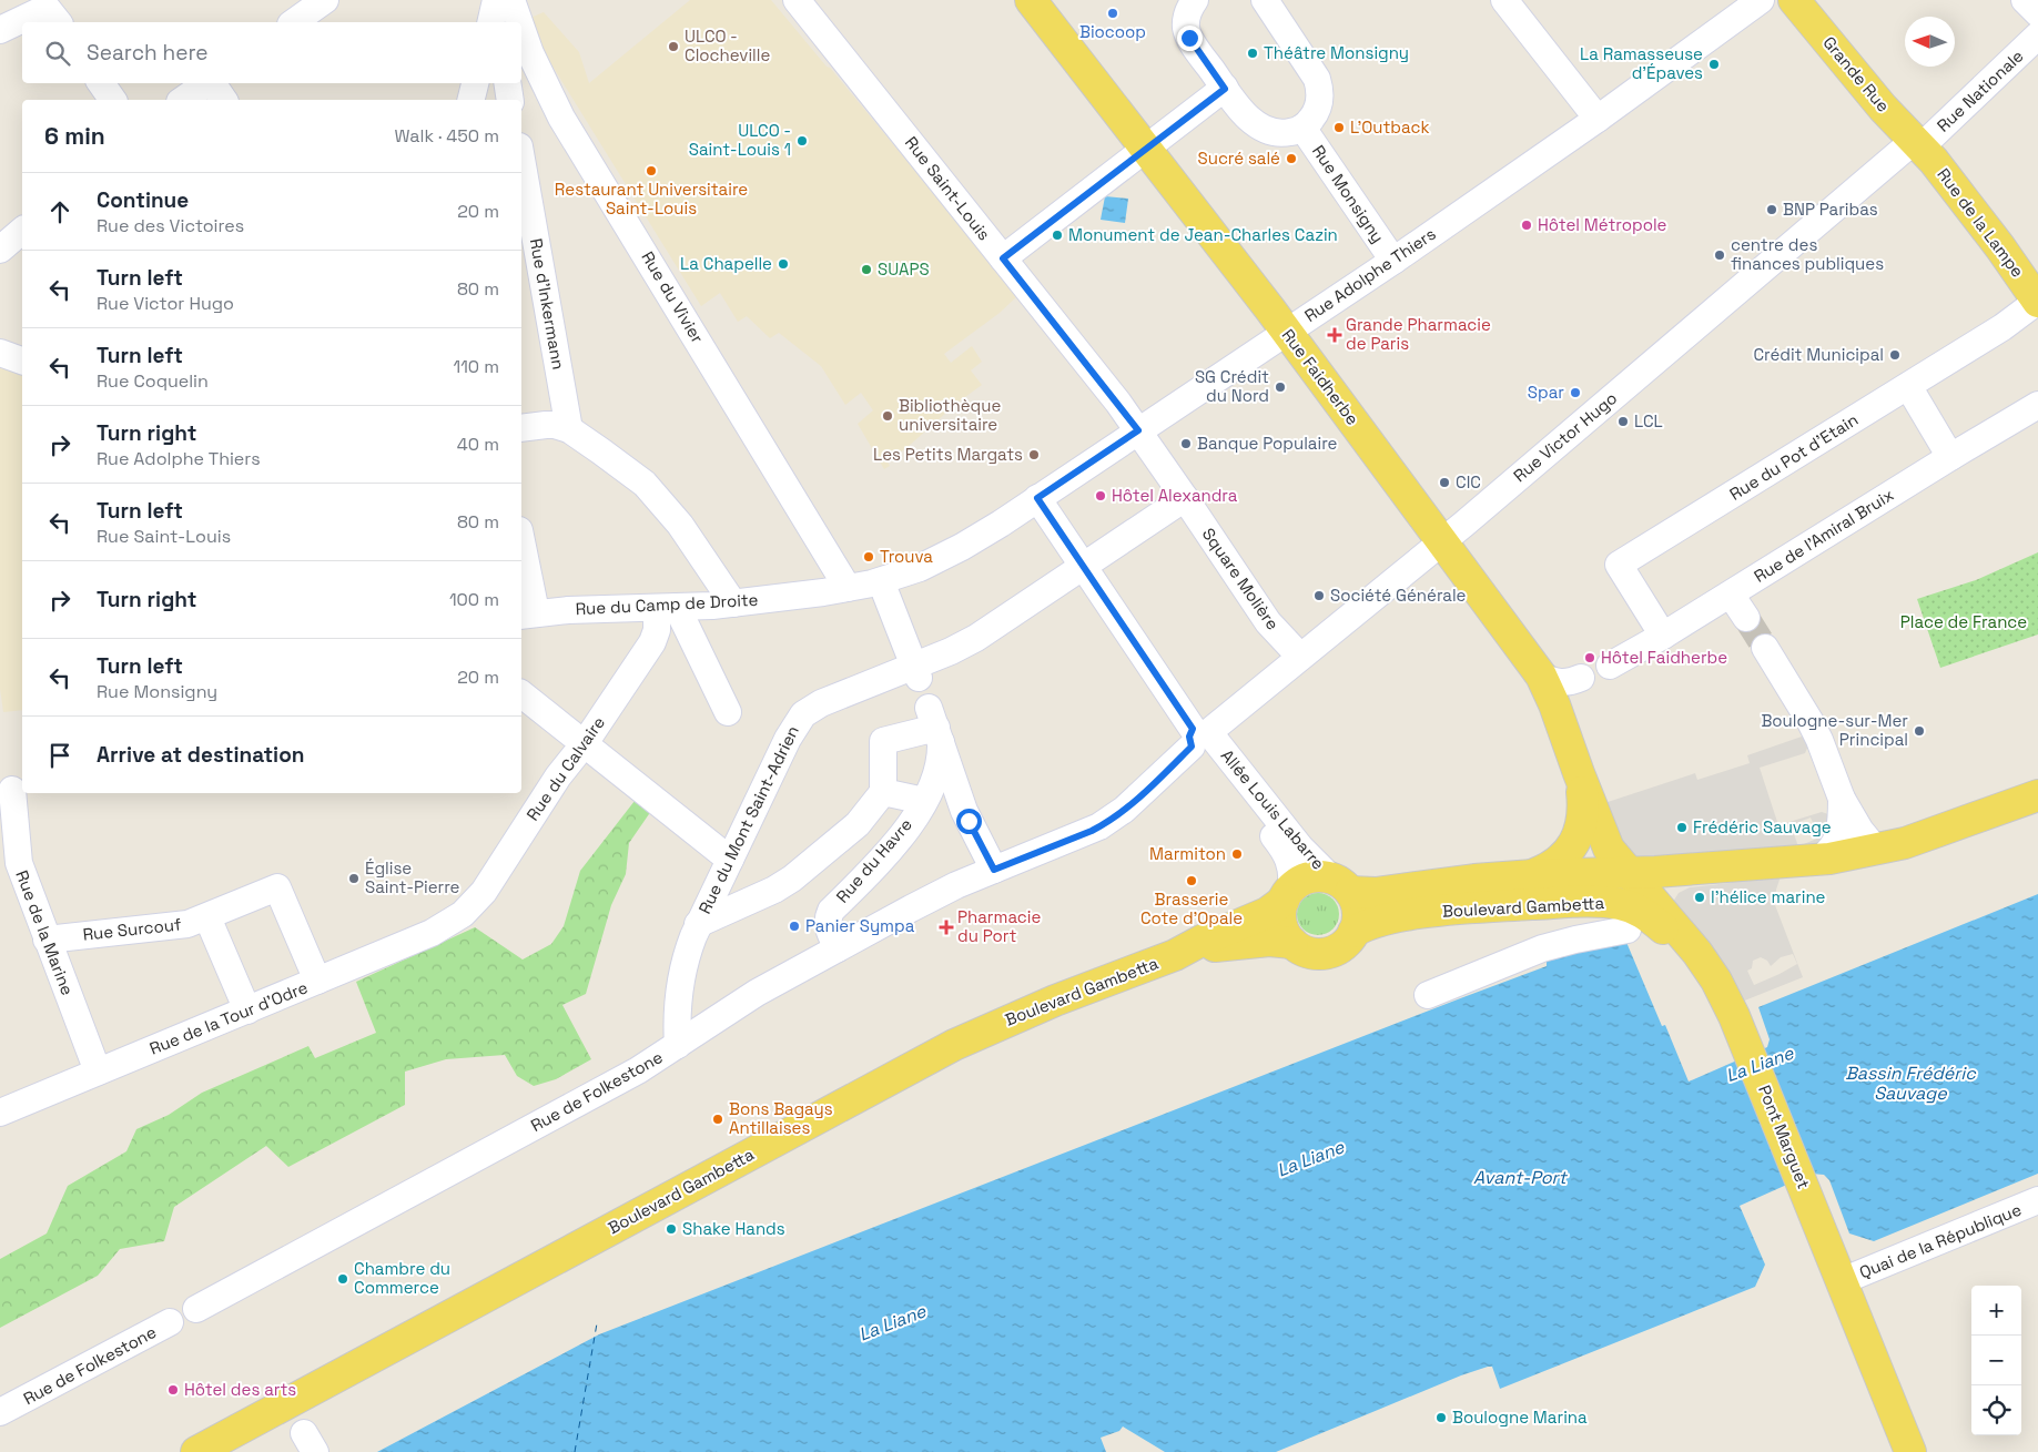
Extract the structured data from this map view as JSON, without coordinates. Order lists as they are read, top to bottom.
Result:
{
  "streets": {
    "main road": [
      "Grande Rue",
      "Rue de la Lampe",
      "Rue Faidherbe",
      "Boulevard Gambetta",
      "Pont Marguet"
    ],
    "street": [
      "Rue Nationale",
      "Rue Saint-Louis",
      "Rue Monsigny",
      "Rue Adolphe Thiers",
      "Rue du Vivier",
      "Rue d'Inkermann",
      "Rue Victor Hugo",
      "Rue du Pot d'Etain",
      "Rue de l'Amiral Bruix",
      "Square Molière",
      "Rue du Camp de Droite",
      "Rue du Calvaire",
      "Allée Louis Labarre",
      "Rue du Mont Saint-Adrien",
      "Rue du Havre",
      "Rue Surcouf",
      "Rue de la Marine",
      "Rue de la Tour d'Odre",
      "Rue de Folkestone",
      "Quai de la République"
    ]
  },
  "crossings": [
    ["Grande Rue", "Rue Nationale"],
    ["Grande Rue", "Rue de la Lampe"],
    ["Grande Rue", "Rue Victor Hugo"],
    ["Rue Nationale", "Rue de la Lampe"],
    ["Rue Nationale", "Rue Victor Hugo"],
    ["Rue Saint-Louis", "Rue Adolphe Thiers"],
    ["Rue Saint-Louis", "Square Molière"],
    ["Rue Monsigny", "Rue Adolphe Thiers"],
    ["Rue de la Lampe", "Rue Victor Hugo"],
    ["Rue de la Lampe", "Rue du Pot d'Etain"],
    ["Rue Adolphe Thiers", "Rue Faidherbe"],
    ["Rue Adolphe Thiers", "Square Molière"],
    ["Rue Adolphe Thiers", "Rue du Camp de Droite"],
    ["Rue du Vivier", "Rue du Camp de Droite"],
    ["Rue Faidherbe", "Rue Victor Hugo"],
    ["Rue Faidherbe", "Boulevard Gambetta"],
    ["Rue Faidherbe", "Pont Marguet"],
    ["Rue Victor Hugo", "Square Molière"],
    ["Rue Victor Hugo", "Allée Louis Labarre"],
    ["Rue Victor Hugo", "Rue de Folkestone"],
    ["Rue du Pot d'Etain", "Rue de l'Amiral Bruix"],
    ["Square Molière", "Rue du Mont Saint-Adrien"],
    ["Rue du Camp de Droite", "Rue du Calvaire"],
    ["Rue du Calvaire", "Rue de la Tour d'Odre"],
    ["Allée Louis Labarre", "Boulevard Gambetta"],
    ["Rue du Mont Saint-Adrien", "Rue de Folkestone"],
    ["Rue du Havre", "Rue de Folkestone"],
    ["Boulevard Gambetta", "Pont Marguet"],
    ["Rue Surcouf", "Rue de la Marine"],
    ["Rue Surcouf", "Rue de la Tour d'Odre"],
    ["Rue de la Marine", "Rue de la Tour d'Odre"],
    ["Pont Marguet", "Quai de la République"]
  ],
  "water": ["La Liane", "Bassin Frédéric Sauvage", "Avant-Port"],
  "parks": ["Place de France"],
  "places": {
    "other": [
      "Biocoop",
      "ULCO - Clocheville",
      "Théâtre Monsigny",
      "La Ramasseuse d'Épaves",
      "L'Outback",
      "ULCO - Saint-Louis 1",
      "Sucré salé",
      "Restaurant Universitaire Saint-Louis",
      "BNP Paribas",
      "Hôtel Métropole",
      "Monument de Jean-Charles Cazin",
      "centre des finances publiques",
      "La Chapelle",
      "SUAPS",
      "Crédit Municipal",
      "SG Crédit du Nord",
      "Spar",
      "Bibliothèque universitaire",
      "LCL",
      "Banque Populaire",
      "Les Petits Margats",
      "CIC",
      "Hôtel Alexandra",
      "Trouva",
      "Société Générale",
      "Hôtel Faidherbe",
      "Boulogne-sur-Mer Principal",
      "Frédéric Sauvage",
      "Marmiton",
      "Église Saint-Pierre",
      "Brasserie Cote d'Opale",
      "l'hélice marine",
      "Panier Sympa",
      "Bons Bagays Antillaises",
      "Shake Hands",
      "Chambre du Commerce",
      "Hôtel des arts",
      "Boulogne Marina"
    ],
    "health": ["Grande Pharmacie de Paris", "Pharmacie du Port"]
  },
  "north": "left",
  "page": {
    "search": "Search here",
    "heading": ["6 min", "Walk · 450 m"],
    "list": [
      ["Continue", "Rue des Victoires", "20 m"],
      ["Turn left", "Rue Victor Hugo", "80 m"],
      ["Turn left", "Rue Coquelin", "110 m"],
      ["Turn right", "Rue Adolphe Thiers", "40 m"],
      ["Turn left", "Rue Saint-Louis", "80 m"],
      ["Turn right", "100 m"],
      ["Turn left", "Rue Monsigny", "20 m"],
      "Arrive at destination"
    ],
    "map_buttons": ["+", "−"]
  }
}
